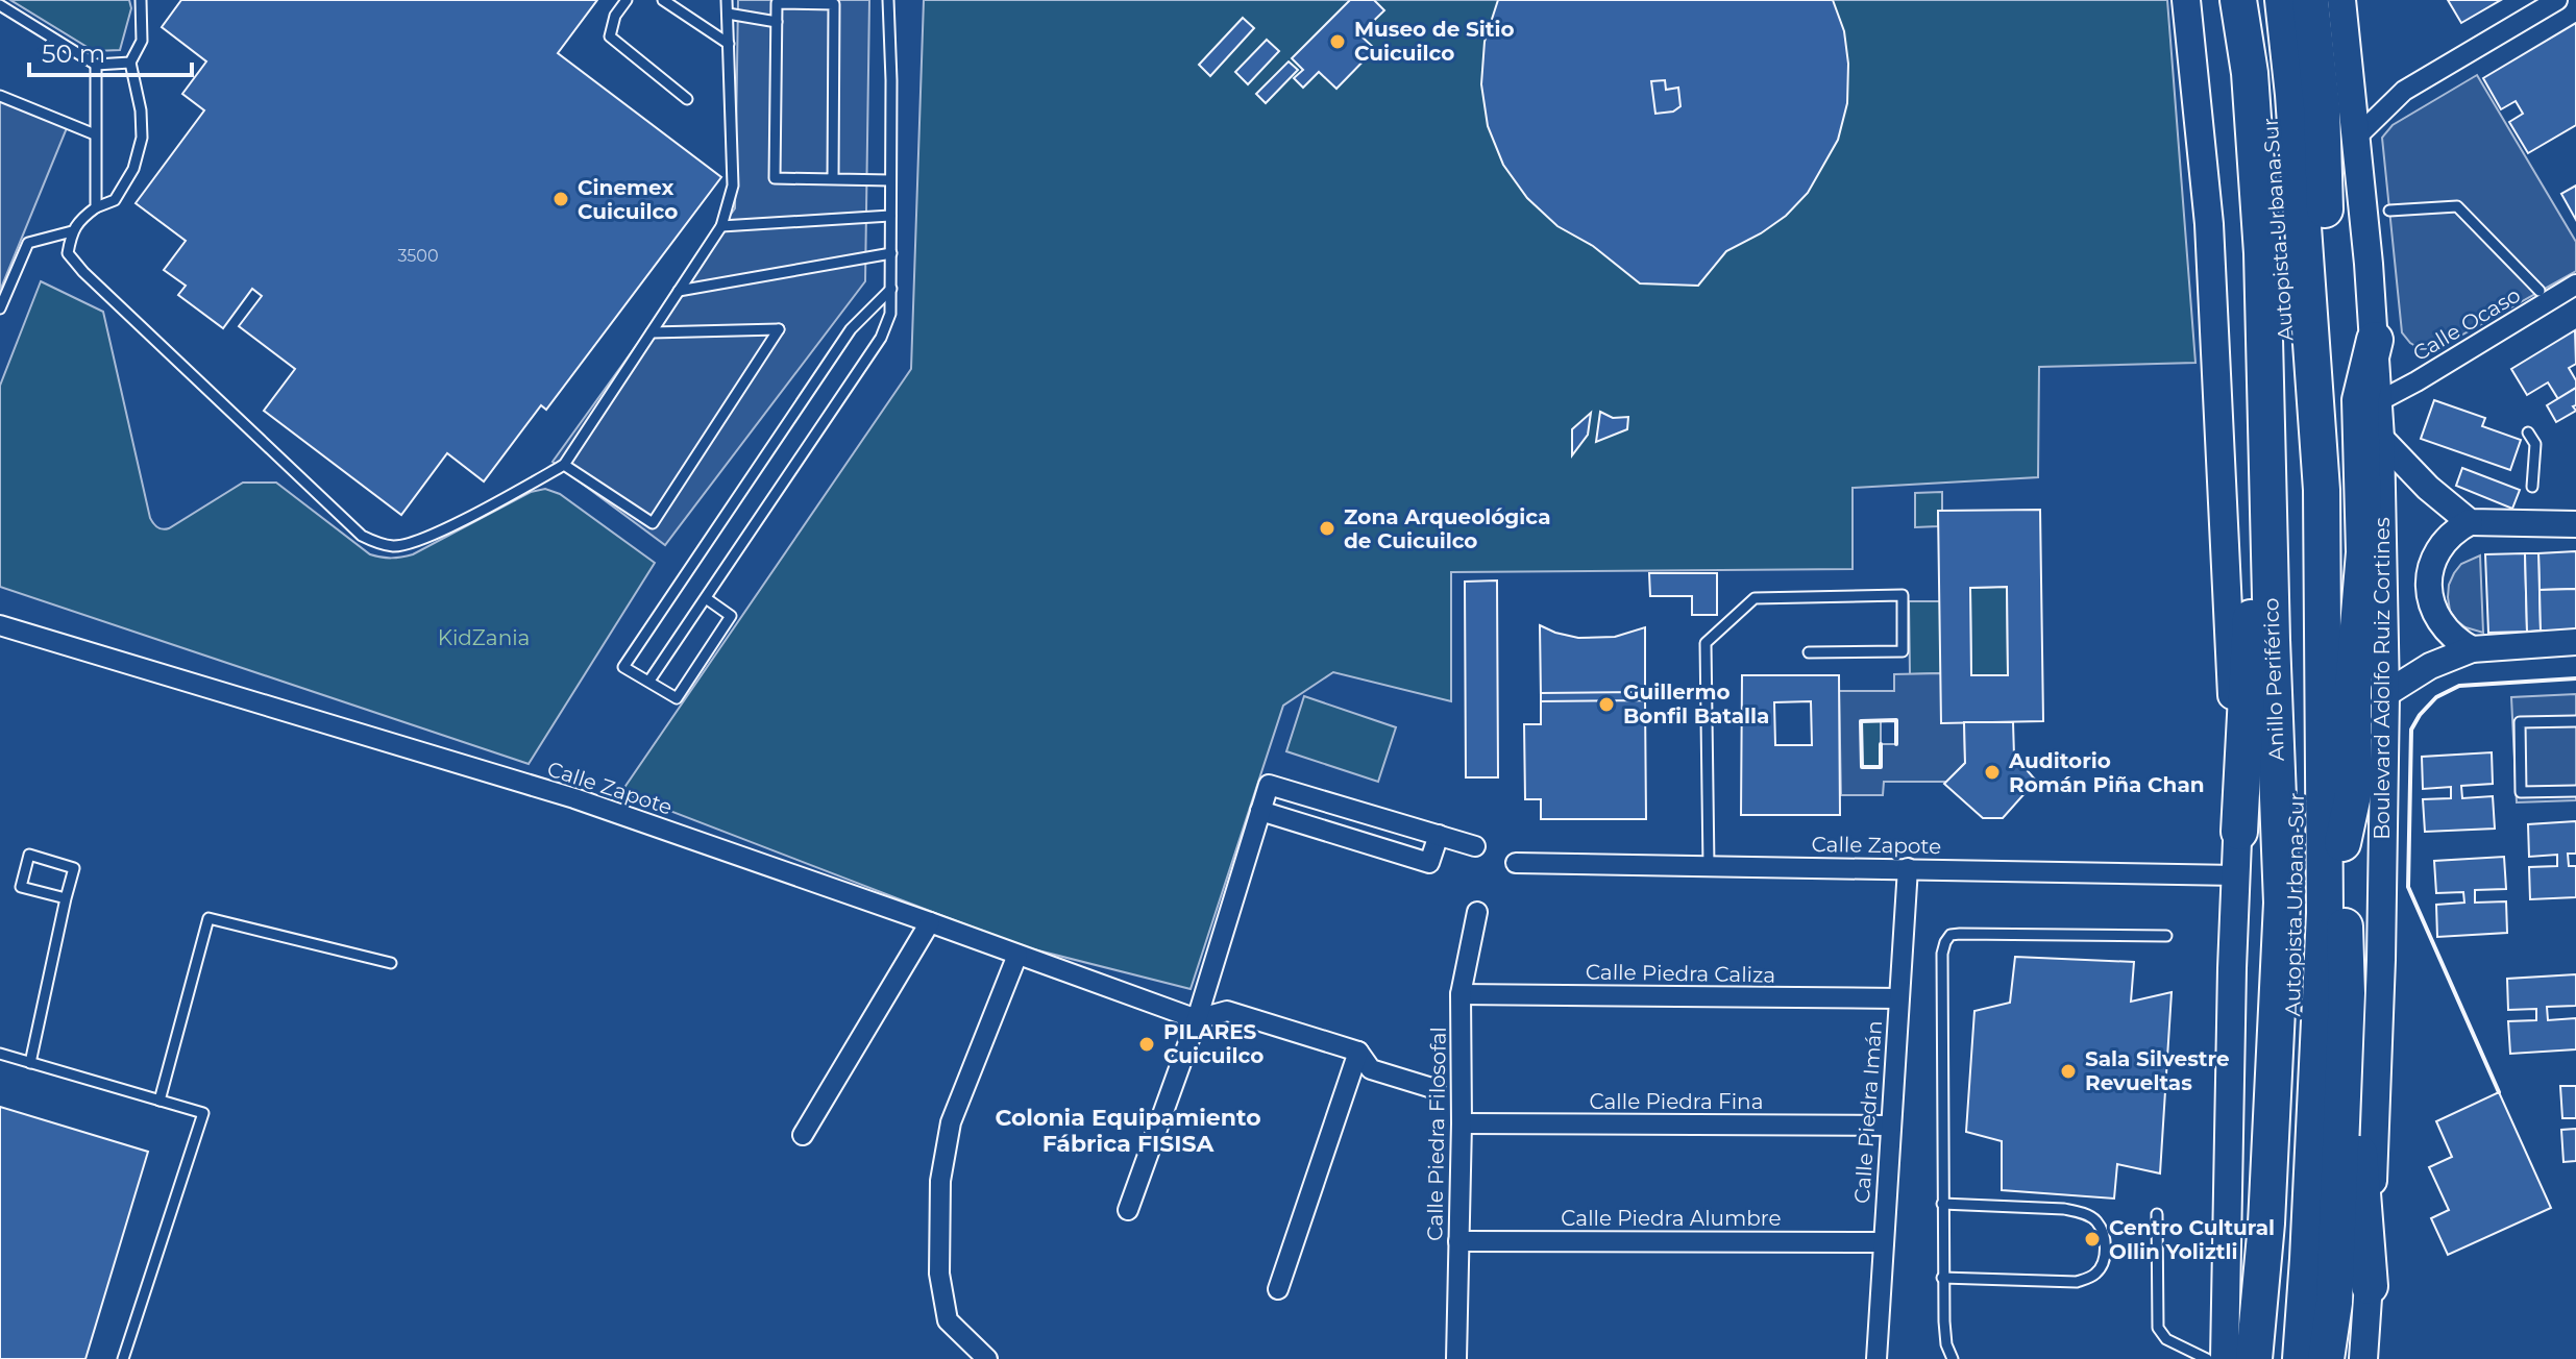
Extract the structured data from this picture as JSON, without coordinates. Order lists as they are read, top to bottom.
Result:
{
  "streets": {
    "highway": ["Autopista Urbana Sur", "Anillo Periférico"],
    "main road": ["Boulevard Adolfo Ruiz Cortines"],
    "street": [
      "Calle Ocaso",
      "Calle Zapote",
      "Calle Piedra Caliza",
      "Calle Piedra Fina",
      "Calle Piedra Imán",
      "Calle Piedra Filosofal",
      "Calle Piedra Alumbre"
    ]
  },
  "crossings": [
    ["Calle Ocaso", "Boulevard Adolfo Ruiz Cortines"],
    ["Calle Zapote", "Calle Piedra Imán"],
    ["Calle Piedra Caliza", "Calle Piedra Imán"],
    ["Calle Piedra Caliza", "Calle Piedra Filosofal"],
    ["Calle Piedra Fina", "Calle Piedra Imán"],
    ["Calle Piedra Fina", "Calle Piedra Filosofal"],
    ["Calle Piedra Imán", "Calle Piedra Alumbre"],
    ["Calle Piedra Filosofal", "Calle Piedra Alumbre"]
  ],
  "districts": ["Colonia Equipamiento Fábrica FISISA"],
  "parks": ["KidZania"],
  "places": [
    "Museo de Sitio Cuicuilco",
    "Cinemex Cuicuilco",
    "Zona Arqueológica de Cuicuilco",
    "Guillermo Bonfil Batalla",
    "Auditorio Román Piña Chan",
    "PILARES Cuicuilco",
    "Sala Silvestre Revueltas",
    "Centro Cultural Ollin Yoliztli"
  ],
  "house_numbers": ["3500"],
  "scale_bar": "50 m"
}
